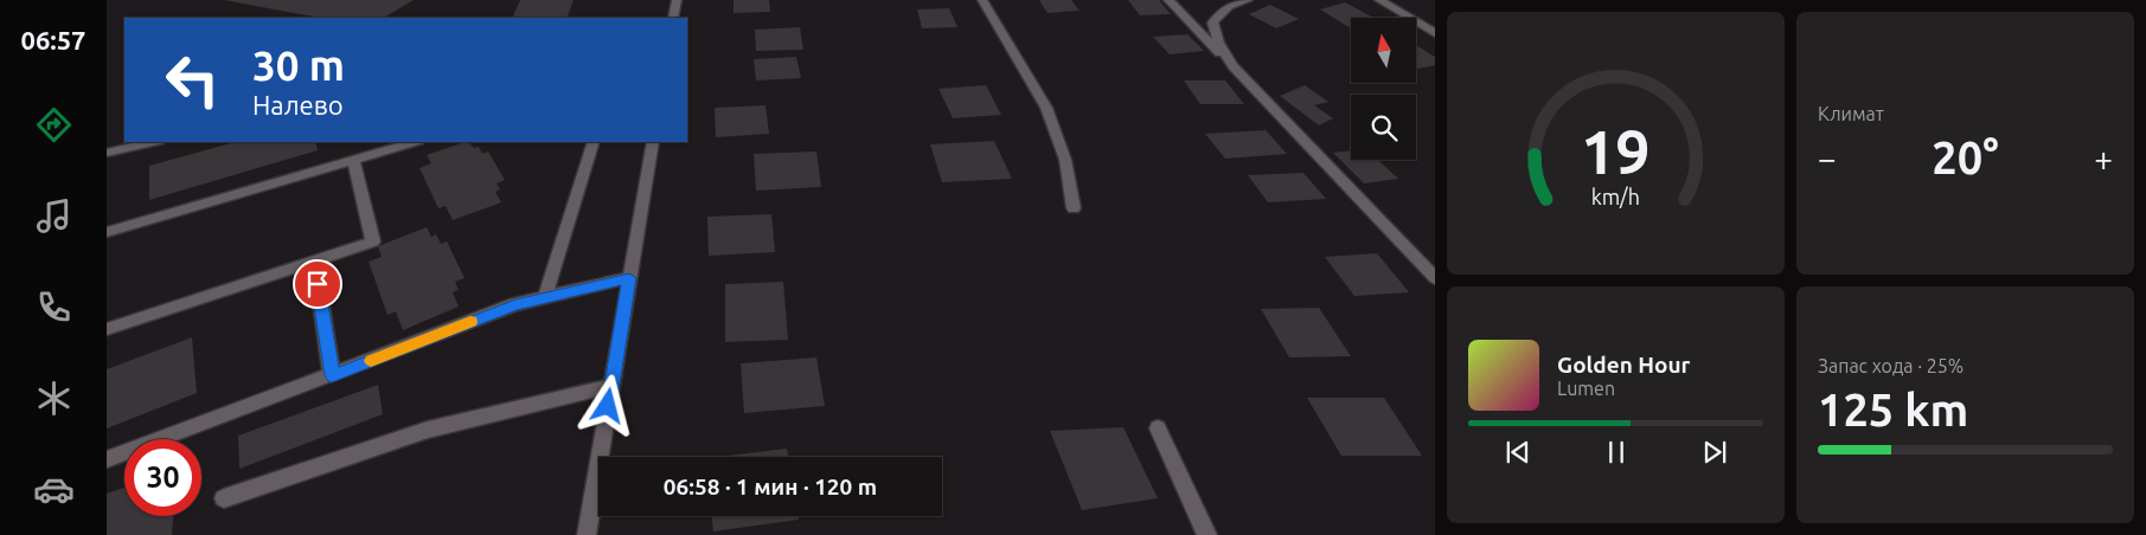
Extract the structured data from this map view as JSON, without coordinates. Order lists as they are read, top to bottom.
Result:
{
  "north": "top",
  "page": {
    "tabs": "06:57",
    "tile": [
      "Климат",
      ["Запас хода · 25%", "125 km"]
    ],
    "turn": ["30 m", "Налево"],
    "heat": ["−", "20°", "+"],
    "song": ["Golden Hour", "Lumen"],
    "limit": "30",
    "trip": "06:58 · 1 мин · 120 m",
    "gauge": ["19", "km/h"]
  }
}
